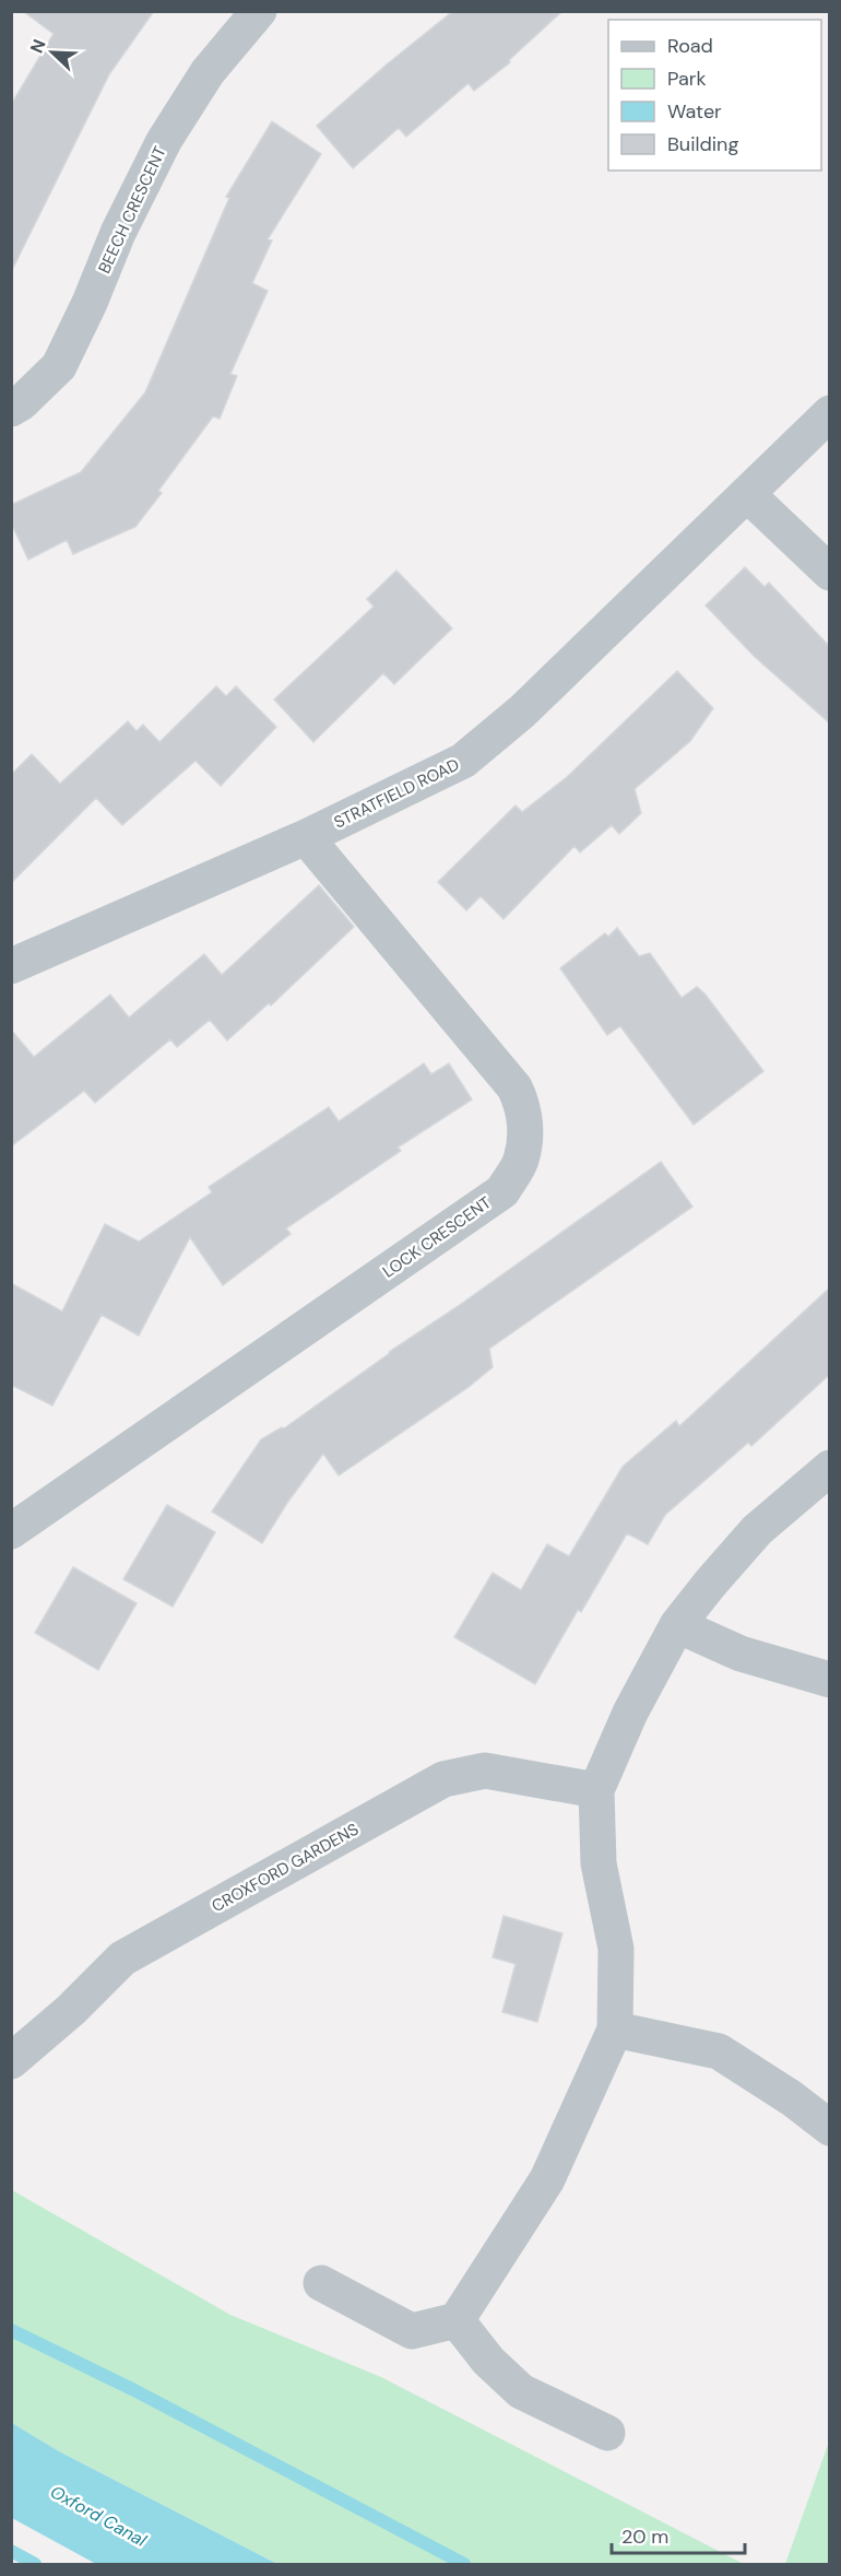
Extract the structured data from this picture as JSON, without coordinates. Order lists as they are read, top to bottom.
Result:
{
  "streets": {
    "street": [
      "BEECH CRESCENT",
      "STRATFIELD ROAD",
      "LOCK CRESCENT",
      "CROXFORD GARDENS"
    ]
  },
  "crossings": [
    ["STRATFIELD ROAD", "LOCK CRESCENT"]
  ],
  "water": ["Oxford Canal"],
  "legend": [
    "Road",
    "Park",
    "Water",
    "Building"
  ],
  "scale_bar": "20 m",
  "north": "top left"
}
